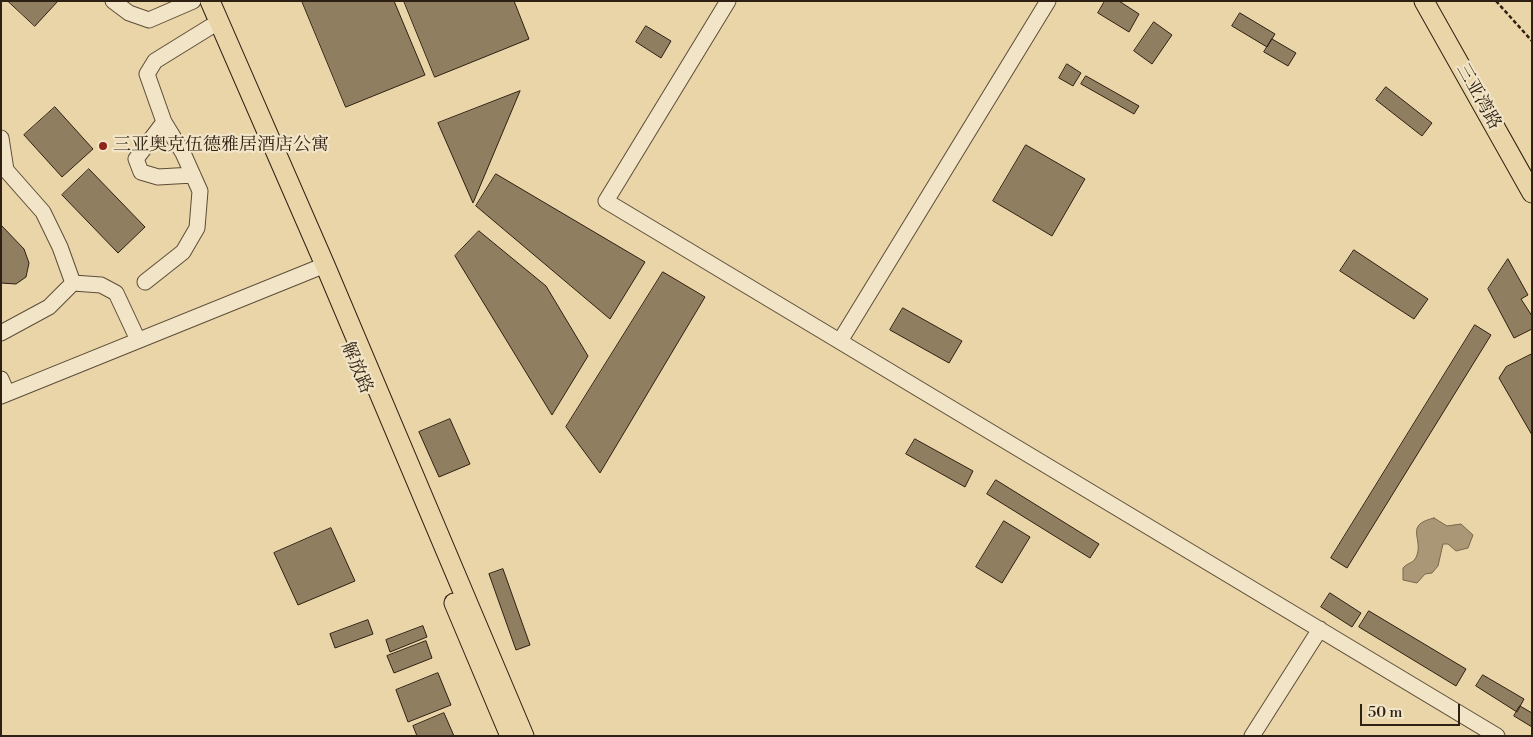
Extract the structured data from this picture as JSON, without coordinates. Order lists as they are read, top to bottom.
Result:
{
  "streets": {
    "main road": ["三亚湾路", "解放路"]
  },
  "places": ["三亚奥克伍德雅居酒店公寓"],
  "scale_bar": "50 m"
}
